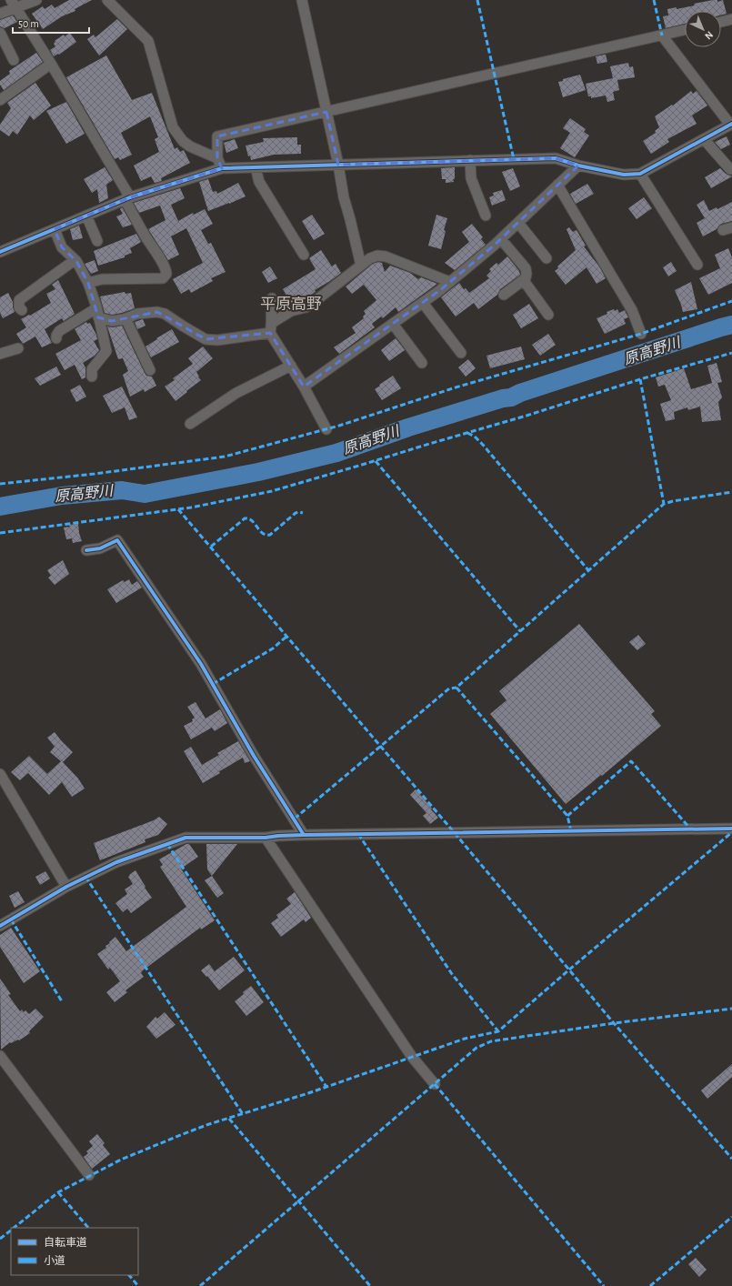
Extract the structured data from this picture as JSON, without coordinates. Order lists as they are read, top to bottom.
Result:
{
  "districts": ["平原高野"],
  "water": ["原高野川"],
  "legend": ["自転車道", "小道"],
  "scale_bar": "50 m",
  "north": "bottom right"
}
